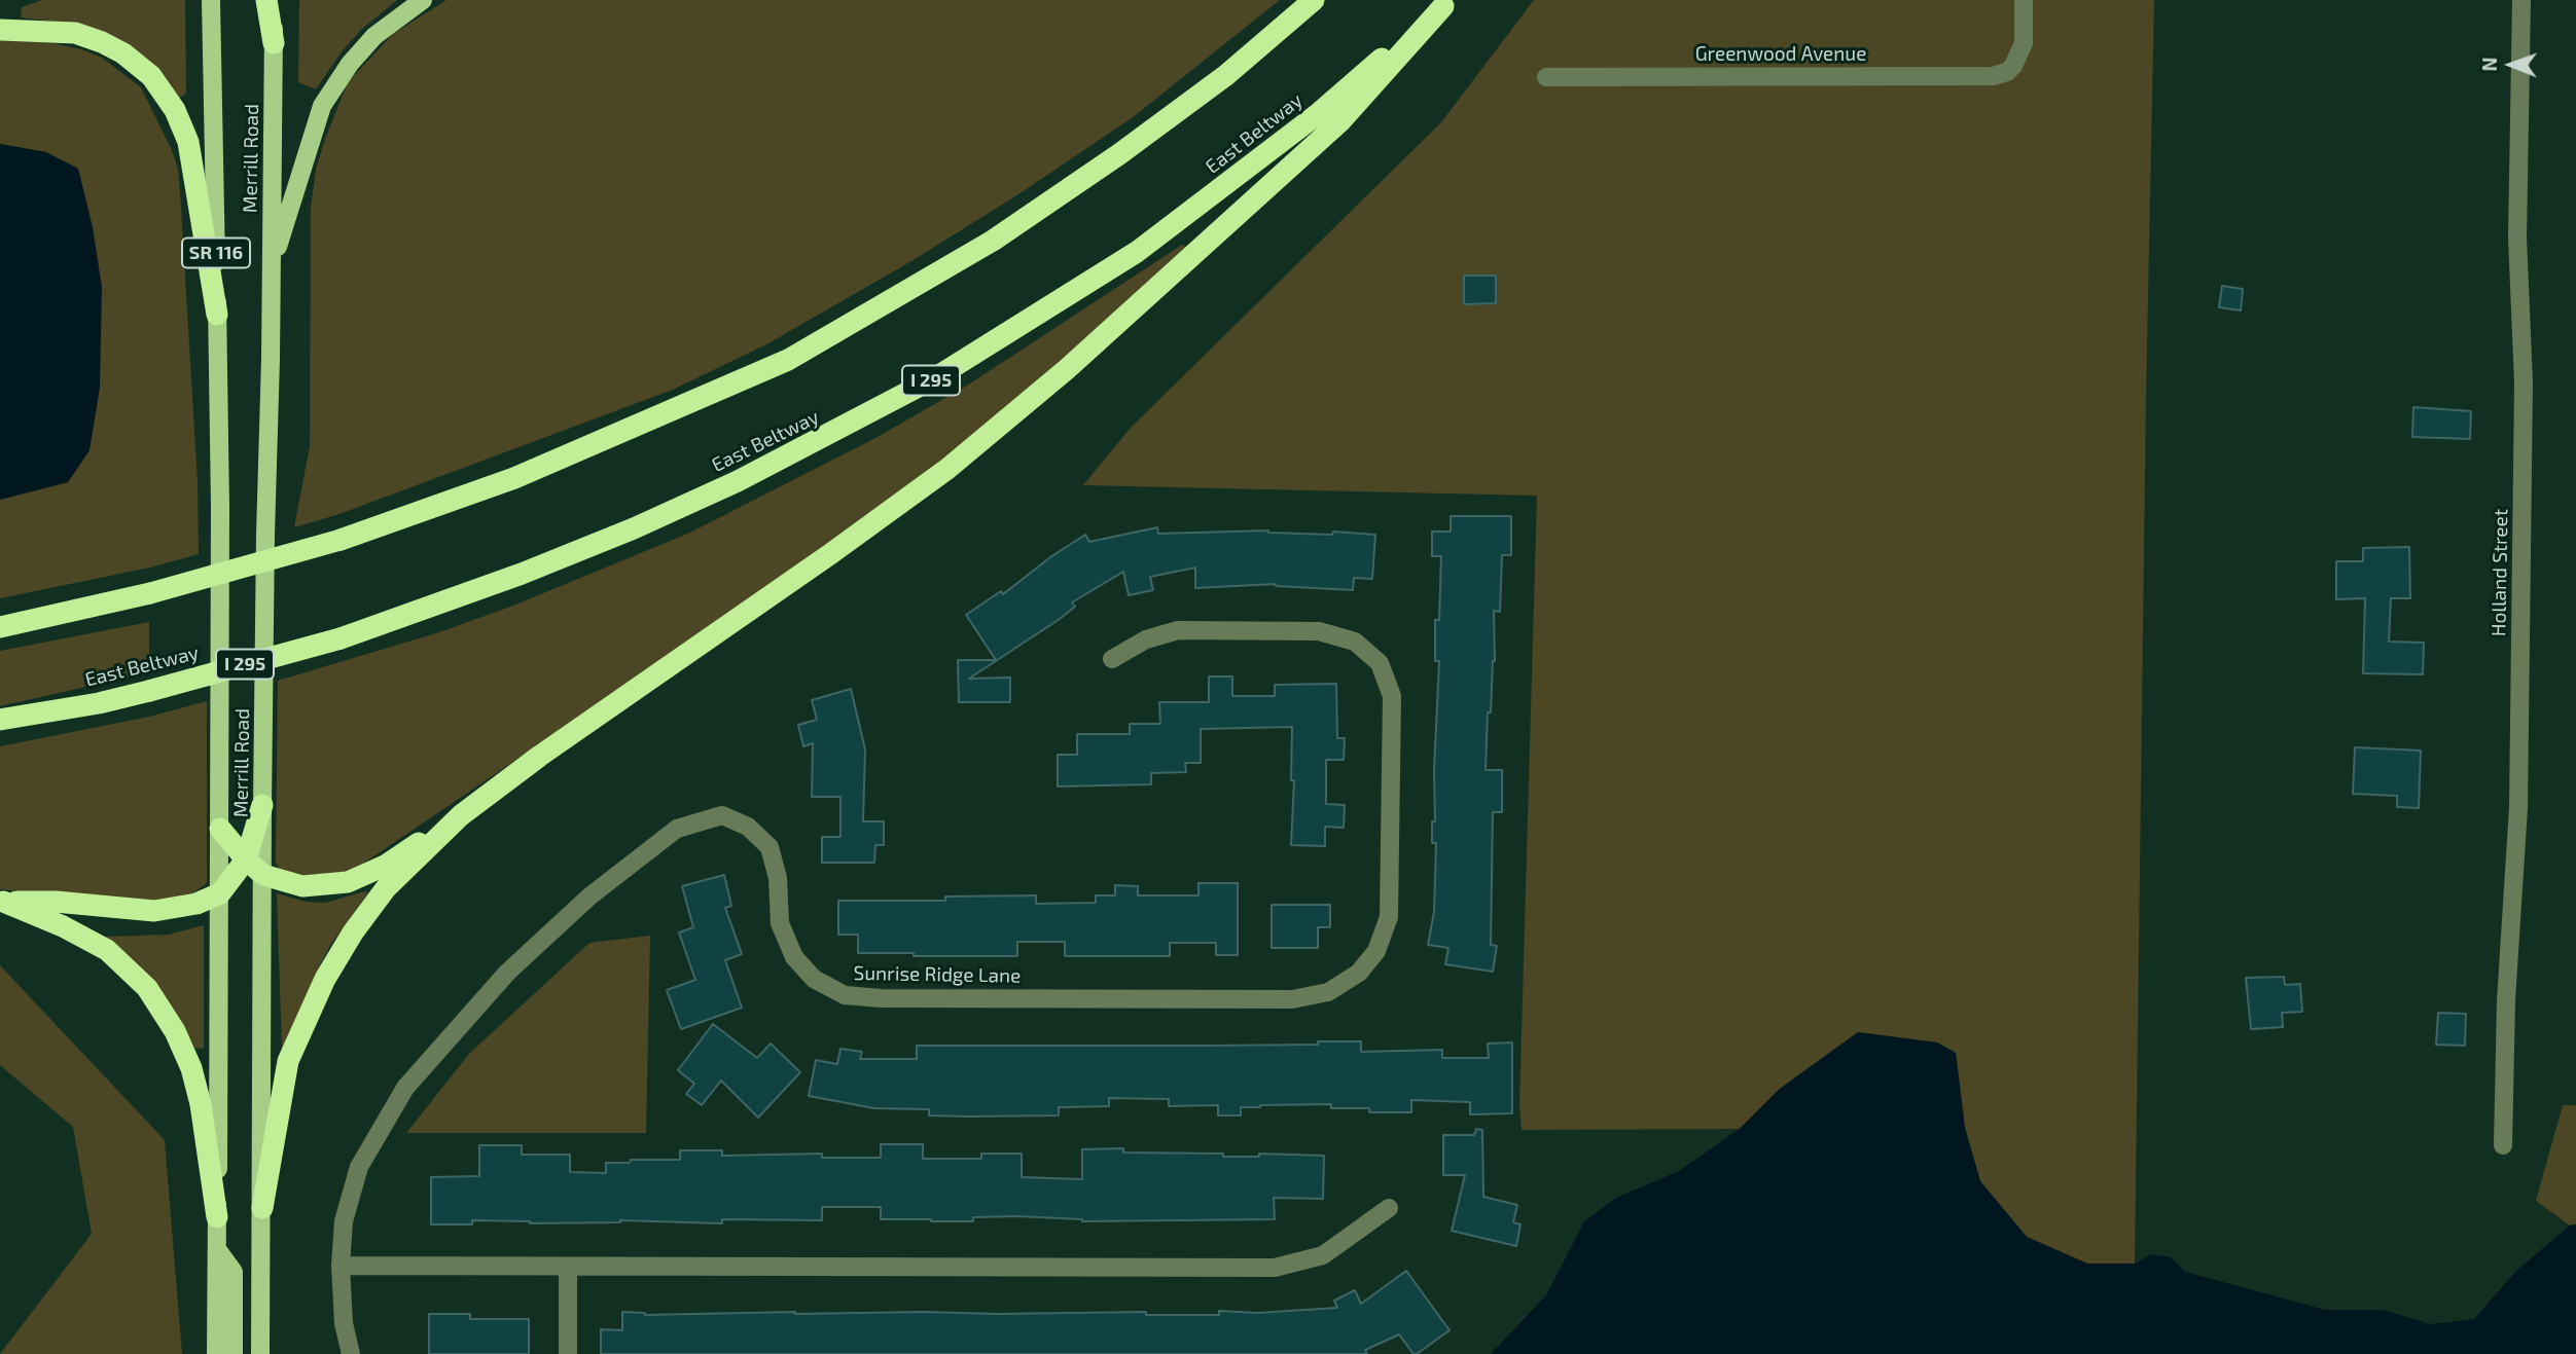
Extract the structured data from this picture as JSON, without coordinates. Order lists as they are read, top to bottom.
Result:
{
  "streets": {
    "highway": ["East Beltway", "I 295"],
    "main road": ["Merrill Road", "SR 116"],
    "street": ["Greenwood Avenue", "Holland Street", "Sunrise Ridge Lane"]
  },
  "north": "left"
}
